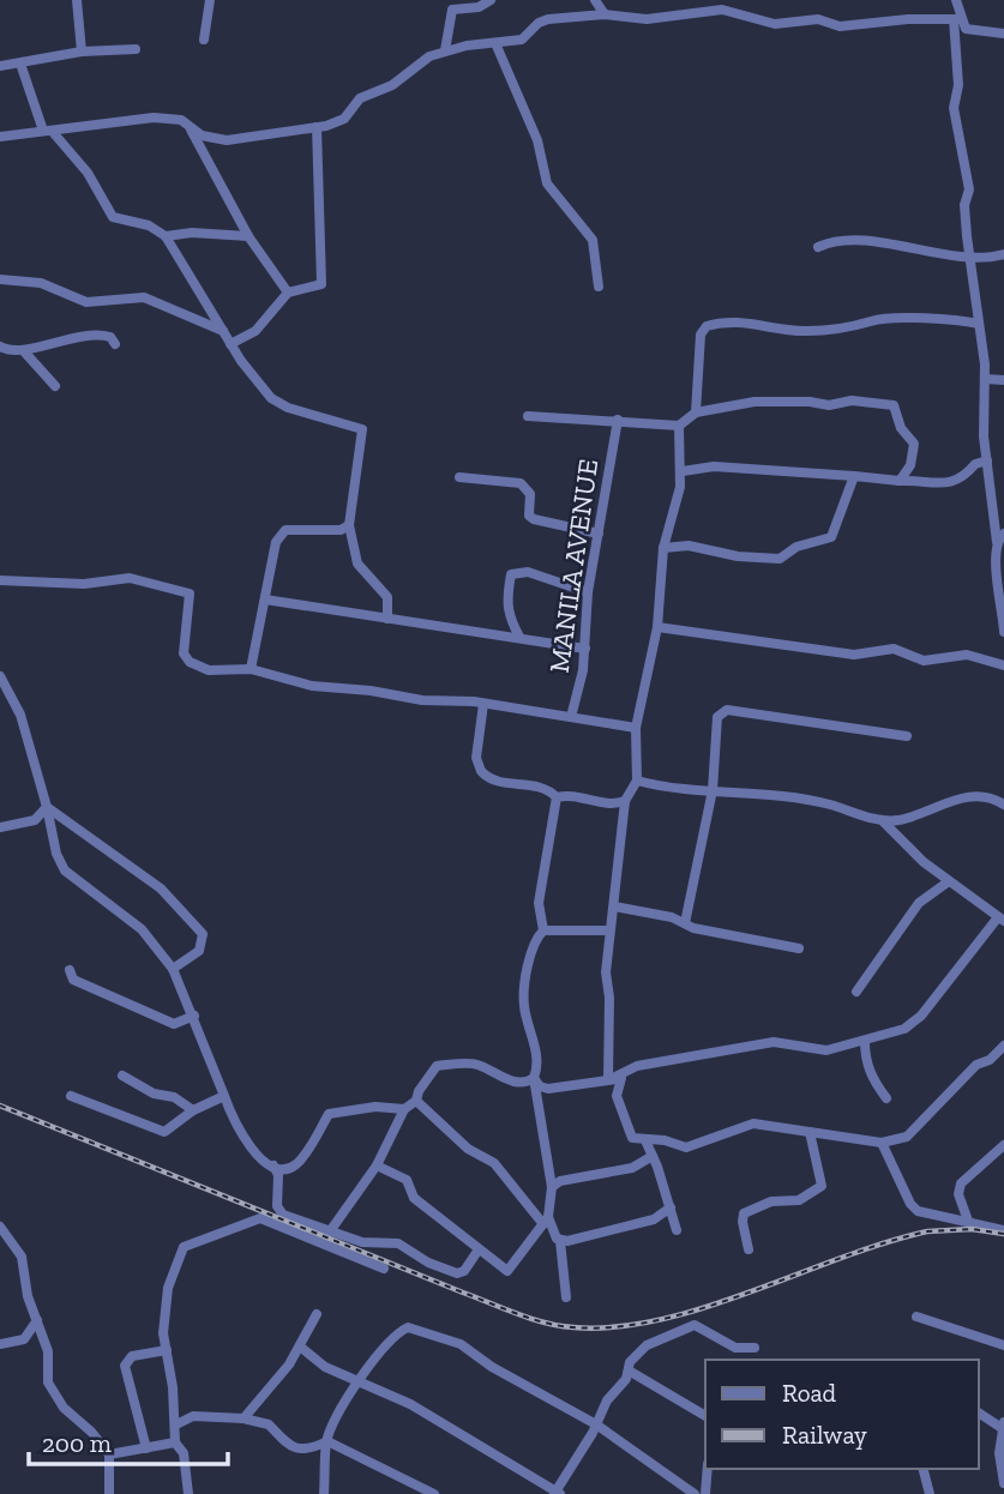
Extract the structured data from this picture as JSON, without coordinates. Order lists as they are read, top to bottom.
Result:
{
  "streets": {
    "street": ["MANILA AVENUE"]
  },
  "legend": ["Road", "Railway"],
  "scale_bar": "200 m"
}
